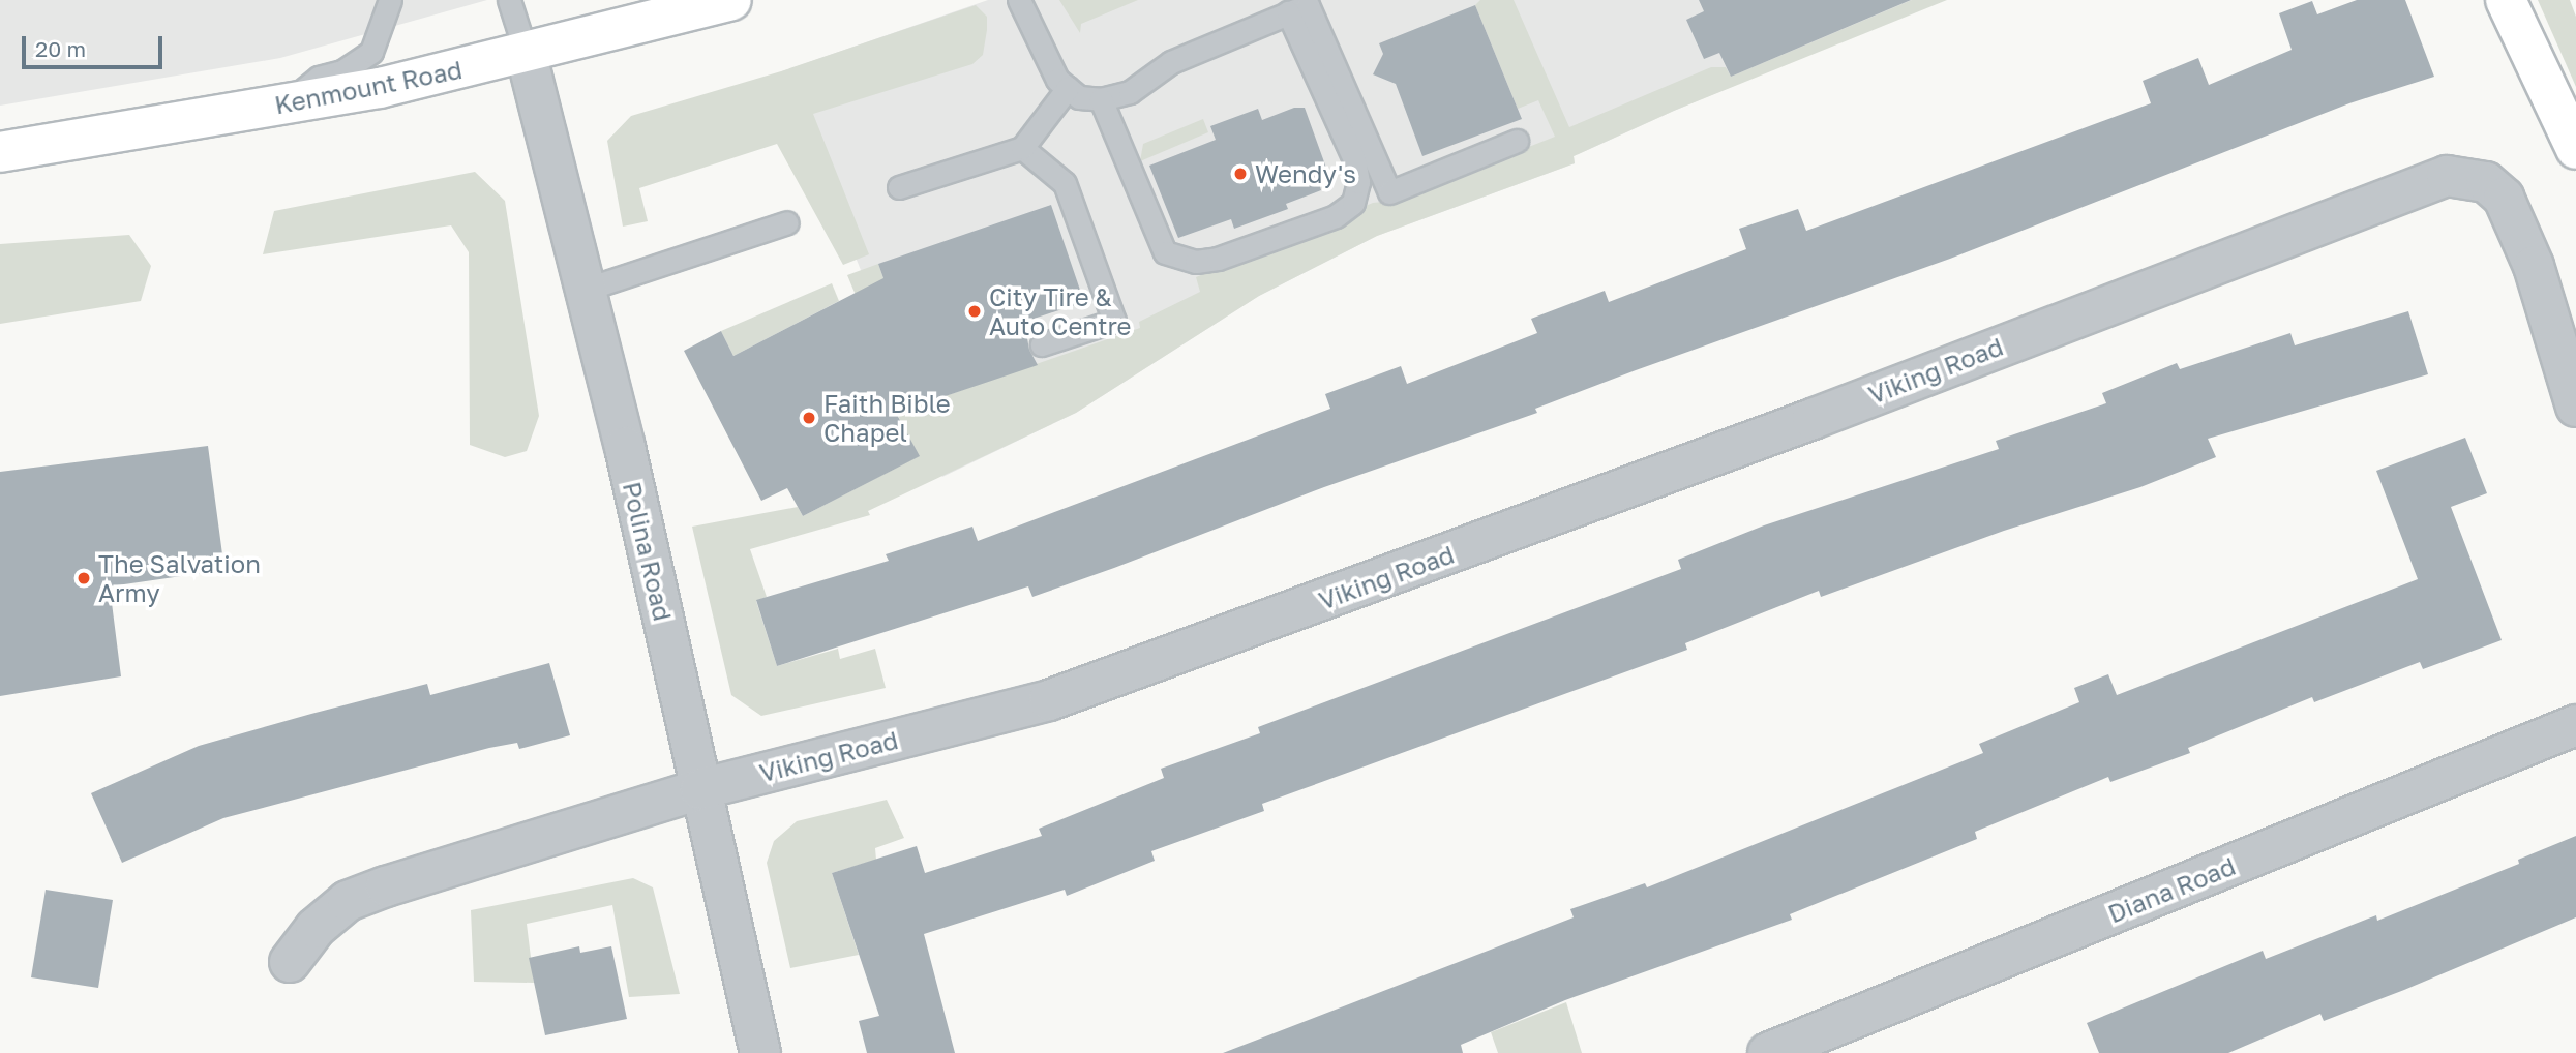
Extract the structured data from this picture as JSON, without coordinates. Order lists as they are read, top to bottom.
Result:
{
  "streets": {
    "main road": ["Kenmount Road"],
    "street": ["Viking Road", "Polina Road", "Diana Road"]
  },
  "crossings": [
    ["Kenmount Road", "Polina Road"],
    ["Viking Road", "Polina Road"]
  ],
  "places": [
    "Wendy's",
    "City Tire & Auto Centre",
    "Faith Bible Chapel",
    "The Salvation Army"
  ],
  "scale_bar": "20 m"
}
